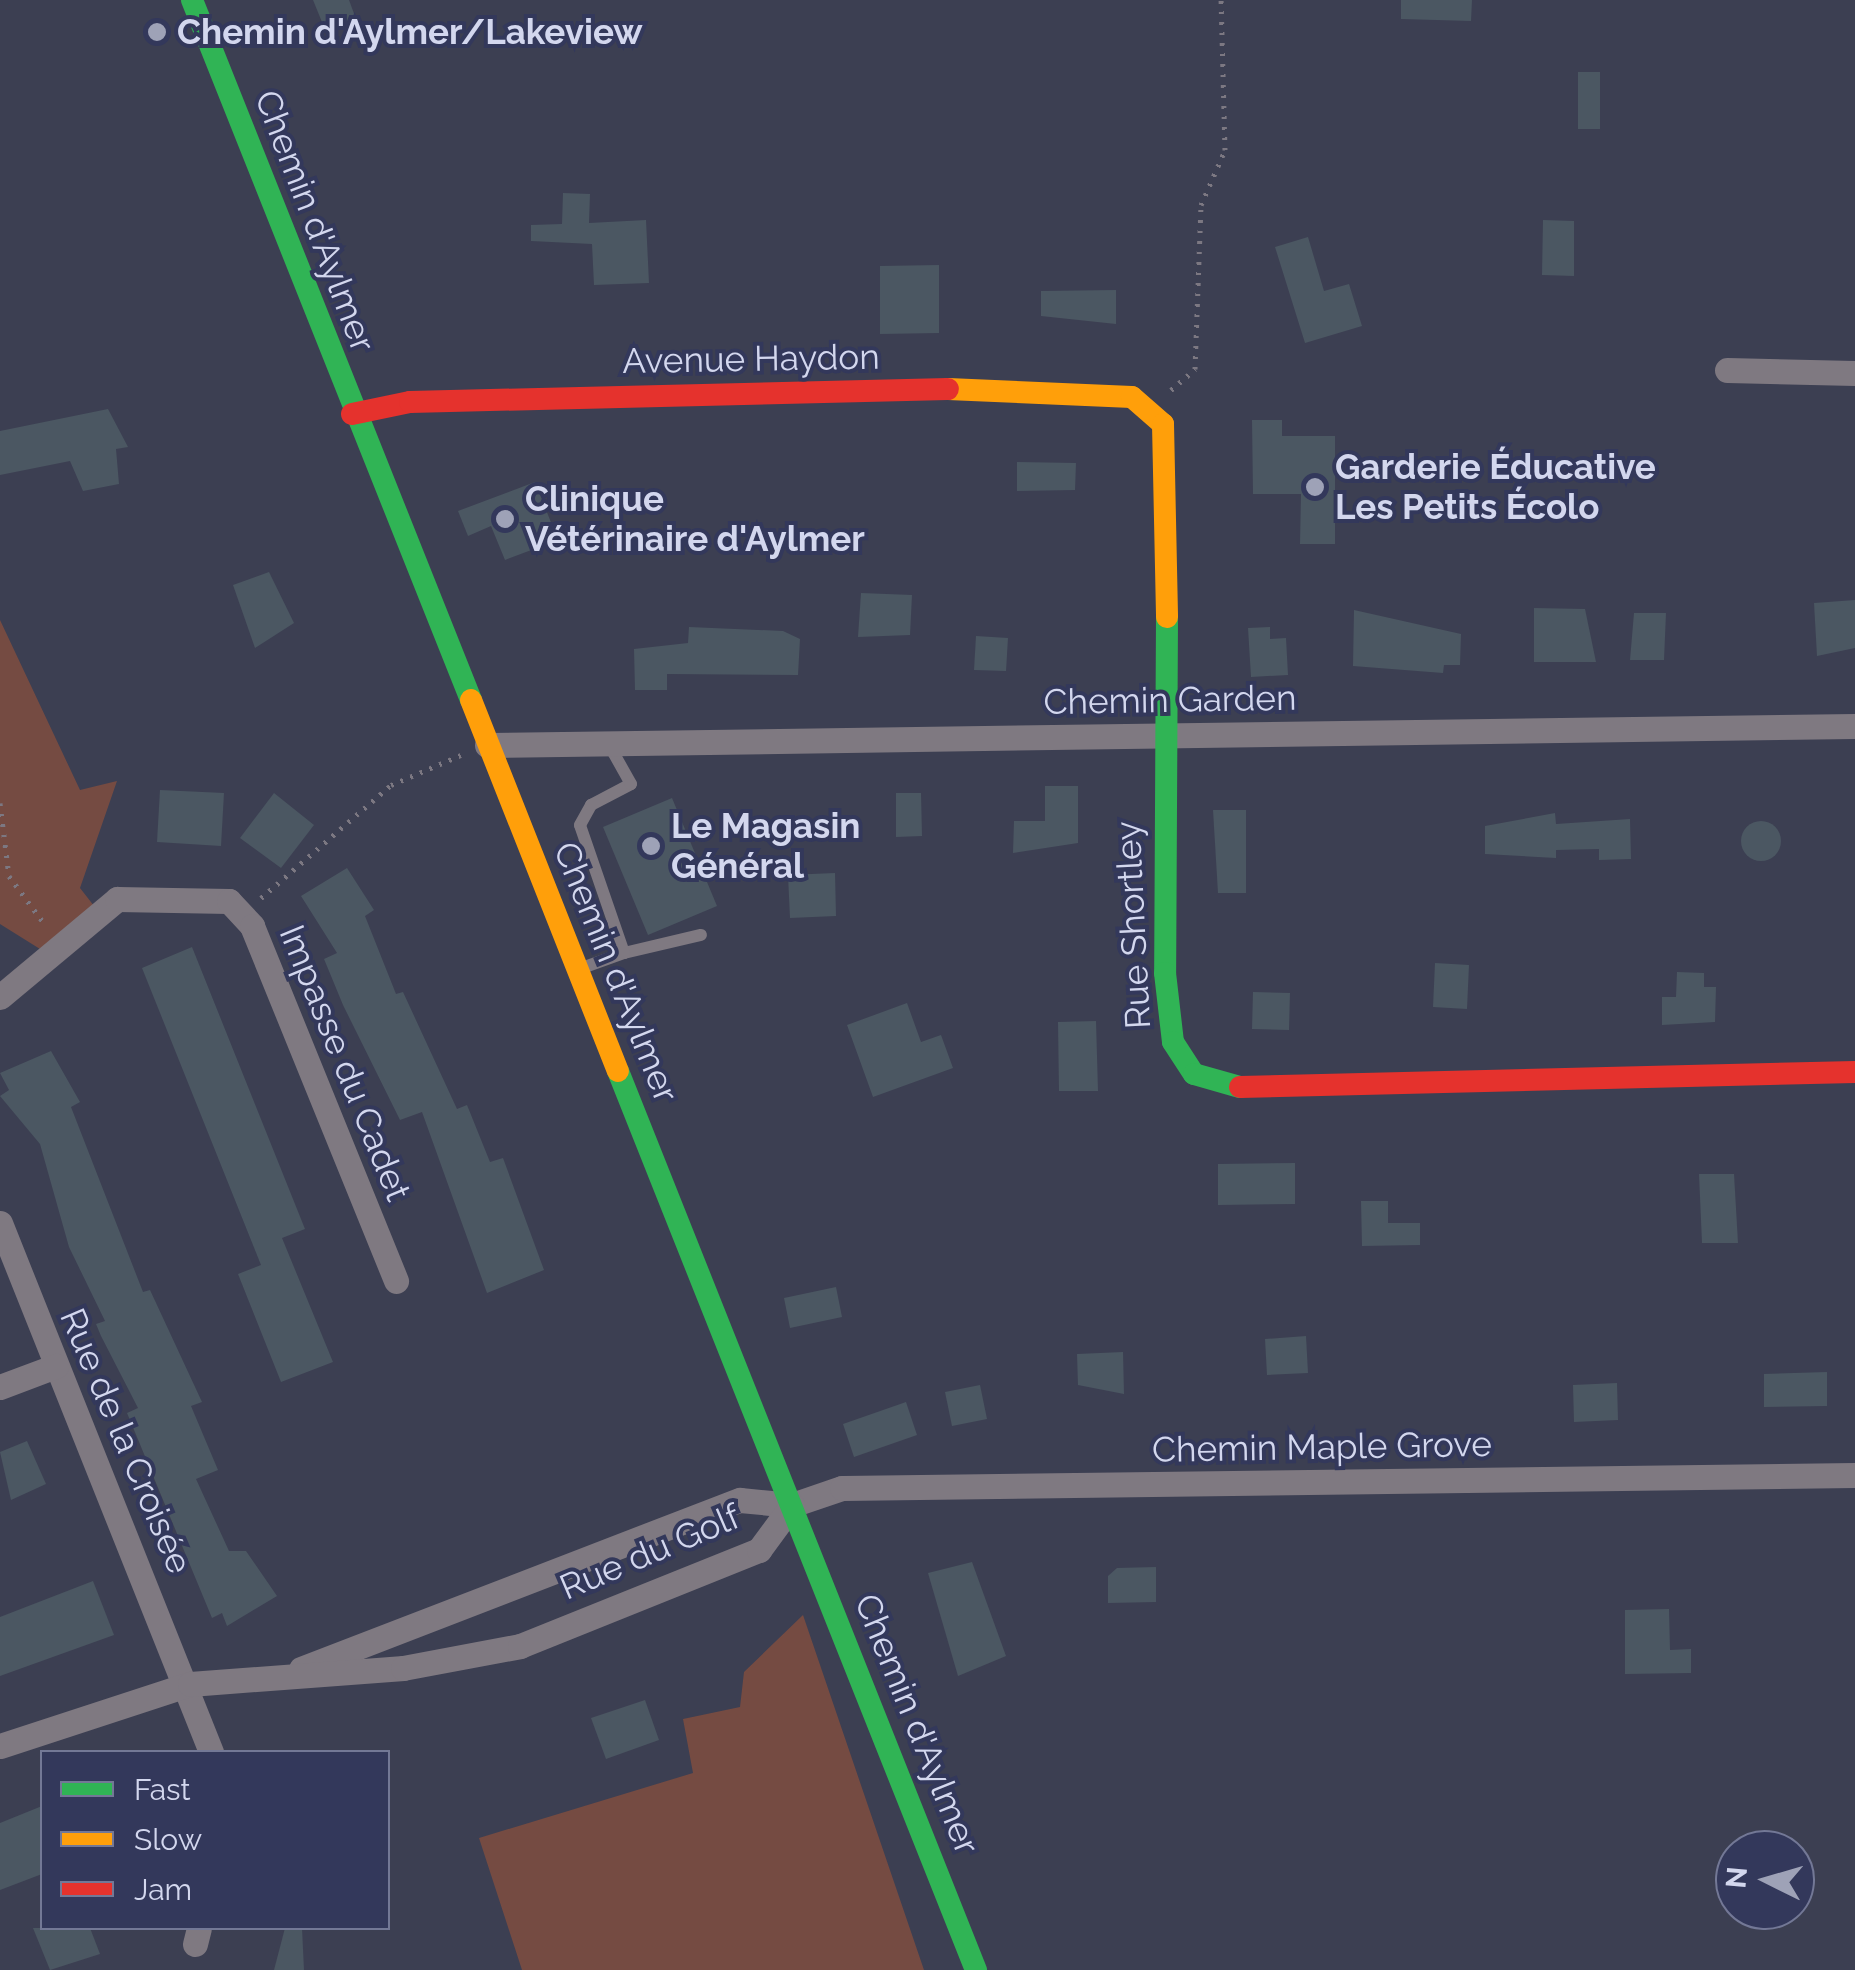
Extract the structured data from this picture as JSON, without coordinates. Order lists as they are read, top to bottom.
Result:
{
  "streets": {
    "street": [
      "Chemin d'Aylmer",
      "Avenue Haydon",
      "Chemin Garden",
      "Rue Shortley",
      "Impasse du Cadet",
      "Rue de la Croisée",
      "Chemin Maple Grove",
      "Rue du Golf"
    ]
  },
  "crossings": [
    ["Chemin d'Aylmer", "Avenue Haydon"],
    ["Chemin d'Aylmer", "Chemin Garden"],
    ["Chemin d'Aylmer", "Chemin Maple Grove"],
    ["Chemin d'Aylmer", "Rue du Golf"],
    ["Avenue Haydon", "Rue Shortley"],
    ["Chemin Garden", "Rue Shortley"],
    ["Rue de la Croisée", "Rue du Golf"],
    ["Chemin Maple Grove", "Rue du Golf"]
  ],
  "places": [
    "Chemin d'Aylmer/Lakeview",
    "Garderie Éducative Les Petits Écolo",
    "Clinique Vétérinaire d'Aylmer",
    "Le Magasin Général"
  ],
  "legend": ["Fast", "Slow", "Jam"],
  "north": "left"
}
